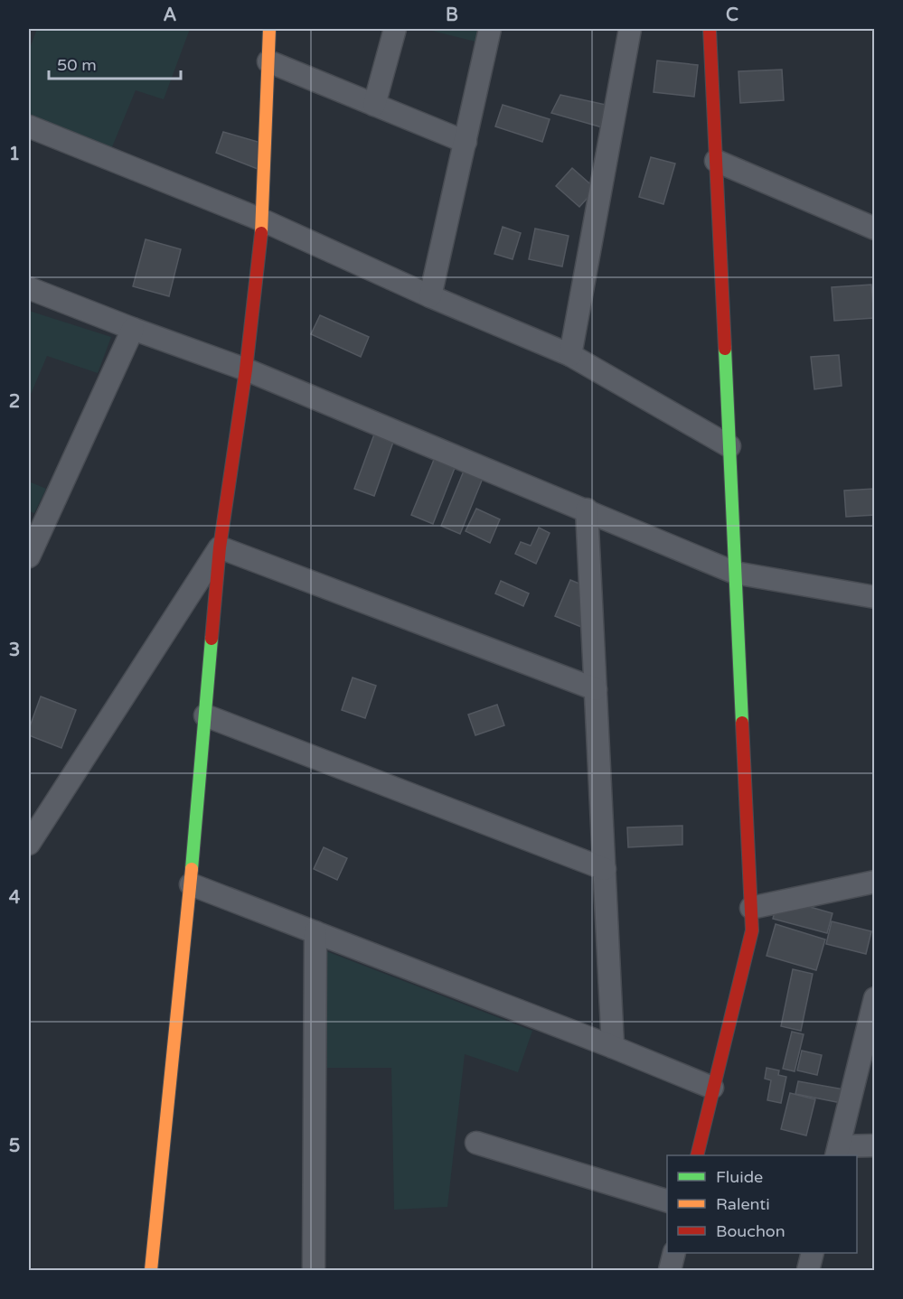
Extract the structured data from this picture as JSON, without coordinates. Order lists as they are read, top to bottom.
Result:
{
  "legend": ["Fluide", "Ralenti", "Bouchon"],
  "scale_bar": "50 m",
  "grid": {
    "columns": ["A", "B", "C"],
    "rows": [
      "1",
      "2",
      "3",
      "4",
      "5"
    ]
  }
}
